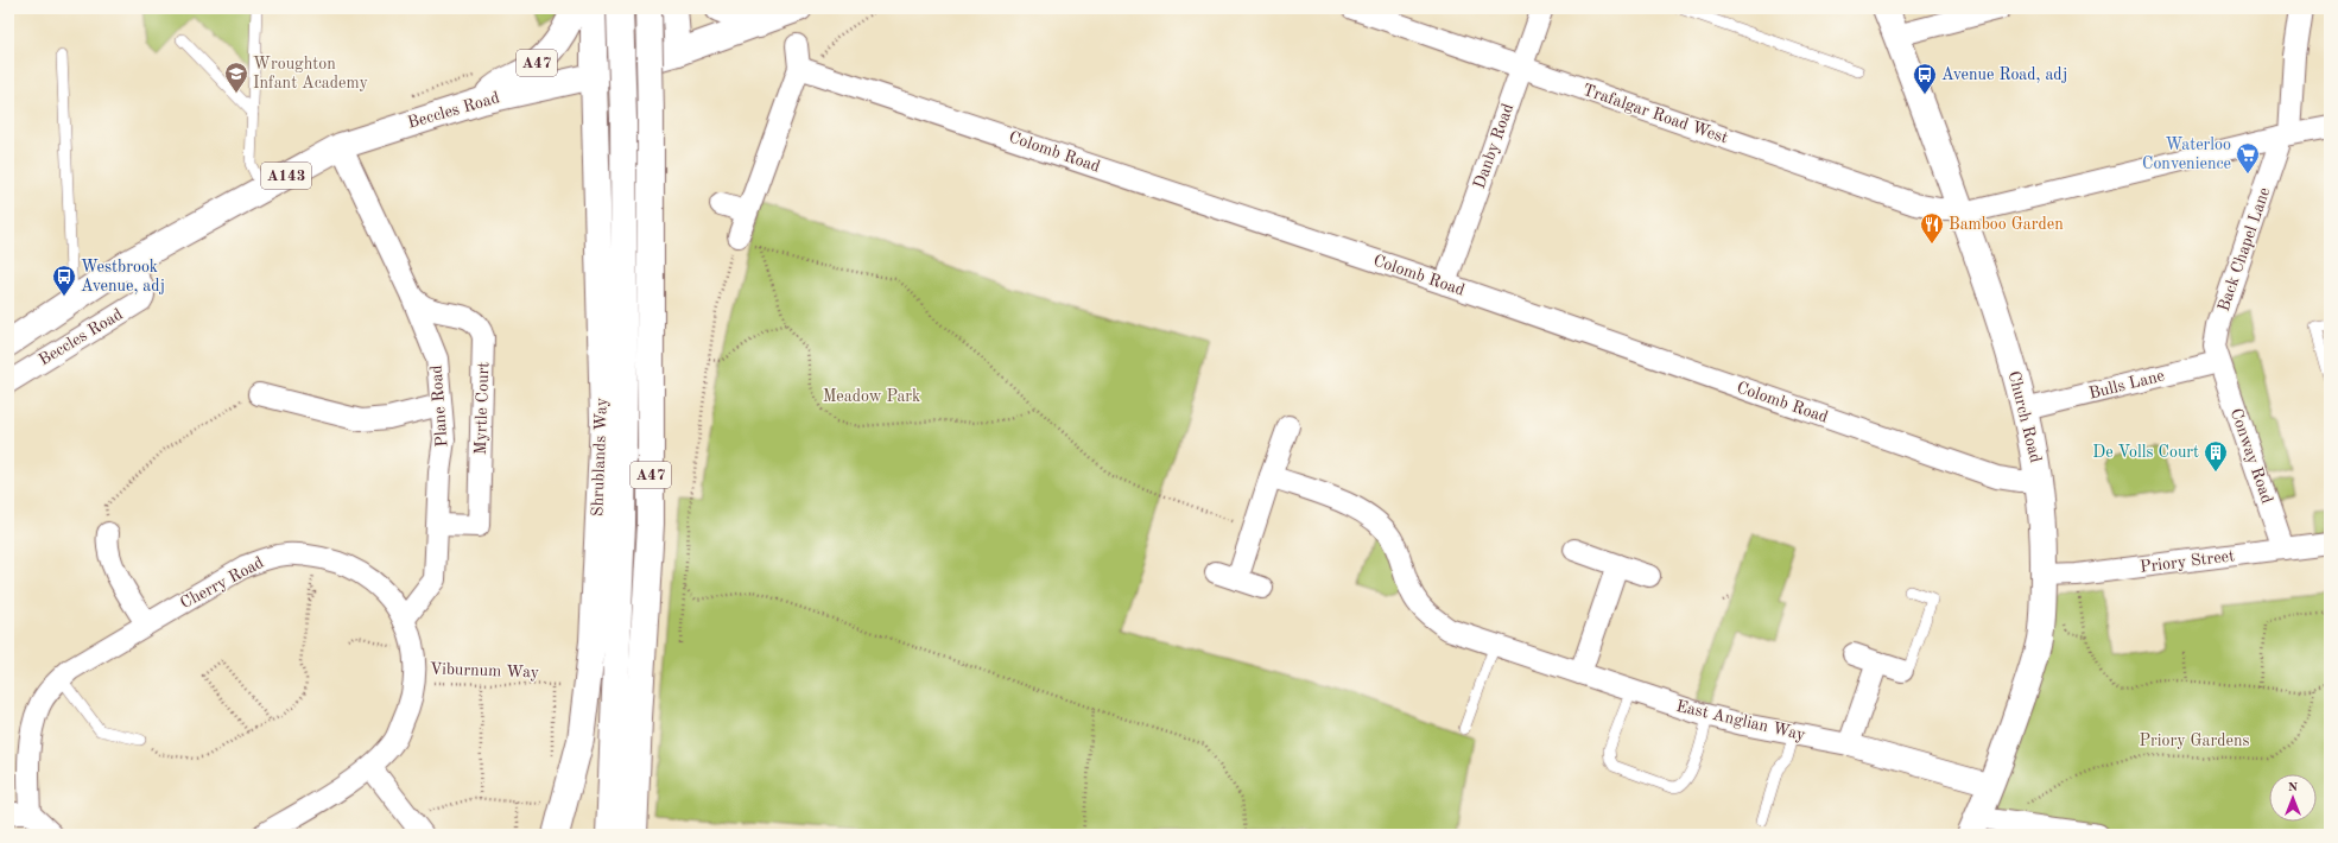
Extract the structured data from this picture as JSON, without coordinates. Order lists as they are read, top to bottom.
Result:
{
  "streets": {
    "main road": [
      "A47",
      "Beccles Road",
      "A143",
      "Church Road",
      "Shrublands Way"
    ],
    "street": [
      "Trafalgar Road West",
      "Danby Road",
      "Colomb Road",
      "Back Chapel Lane",
      "Bulls Lane",
      "Plane Road",
      "Myrtle Court",
      "Conway Road",
      "Priory Street",
      "Cherry Road",
      "East Anglian Way"
    ],
    "path": ["Viburnum Way"]
  },
  "crossings": [
    ["A47", "Beccles Road"],
    ["Beccles Road", "Plane Road"],
    ["Beccles Road", "Shrublands Way"],
    ["Trafalgar Road West", "Danby Road"],
    ["Trafalgar Road West", "Back Chapel Lane"],
    ["Trafalgar Road West", "Church Road"],
    ["Danby Road", "Colomb Road"],
    ["Colomb Road", "Church Road"],
    ["Back Chapel Lane", "Bulls Lane"],
    ["Back Chapel Lane", "Conway Road"],
    ["Bulls Lane", "Conway Road"],
    ["Plane Road", "Myrtle Court"],
    ["Plane Road", "Cherry Road"],
    ["Church Road", "Priory Street"],
    ["Church Road", "East Anglian Way"],
    ["Conway Road", "Priory Street"],
    ["Cherry Road", "Viburnum Way"]
  ],
  "parks": ["Meadow Park", "Priory Gardens"],
  "places": {
    "school or university": ["Wroughton Infant Academy"],
    "bus stop": ["Avenue Road, adj", "Westbrook Avenue, adj"],
    "supermarket": ["Waterloo Convenience"],
    "restaurant": ["Bamboo Garden"],
    "building": ["De Volls Court"]
  },
  "north": "top"
}
